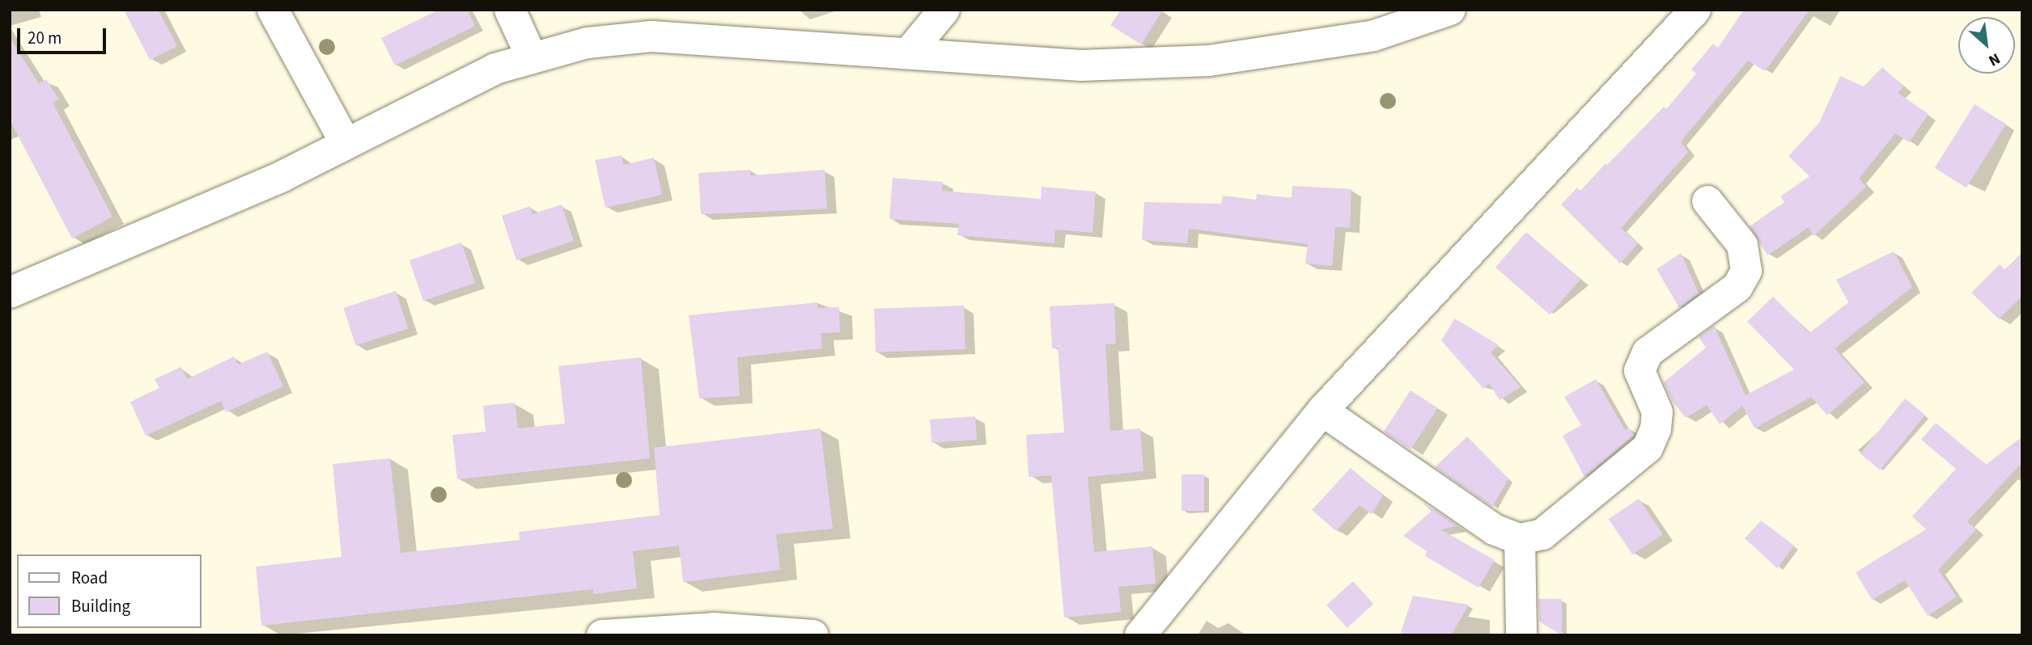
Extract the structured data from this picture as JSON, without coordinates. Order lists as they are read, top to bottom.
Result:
{
  "legend": ["Road", "Building"],
  "scale_bar": "20 m",
  "north": "bottom right"
}
